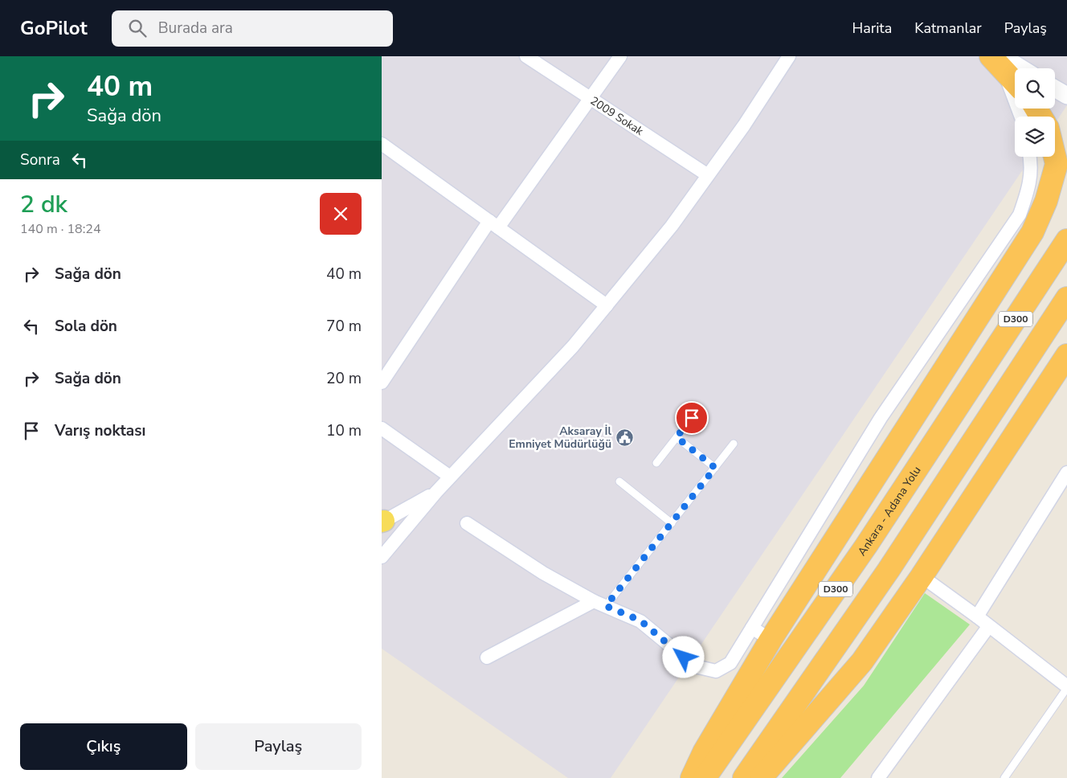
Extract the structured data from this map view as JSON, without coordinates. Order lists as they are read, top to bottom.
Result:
{
  "streets": {
    "highway": ["D300", "Ankara - Adana Yolu"],
    "street": ["2009 Sokak"]
  },
  "places": {
    "public building": ["Aksaray İl Emniyet Müdürlüğü"]
  },
  "page": {
    "header": "GoPilot",
    "search": "Burada ara",
    "nav": ["Harita", "Katmanlar", "Paylaş"],
    "turn": ["40 m", "Sağa dön"],
    "then": "Sonra",
    "heading": ["2 dk", "140 m · 18:24"],
    "list": [
      {
        "name": "Sağa dön",
        "value": "40 m"
      },
      {
        "name": "Sola dön",
        "value": "70 m"
      },
      {
        "name": "Sağa dön",
        "value": "20 m"
      },
      {
        "name": "Varış noktası",
        "value": "10 m"
      }
    ],
    "buttons": ["Çıkış", "Paylaş"]
  }
}
